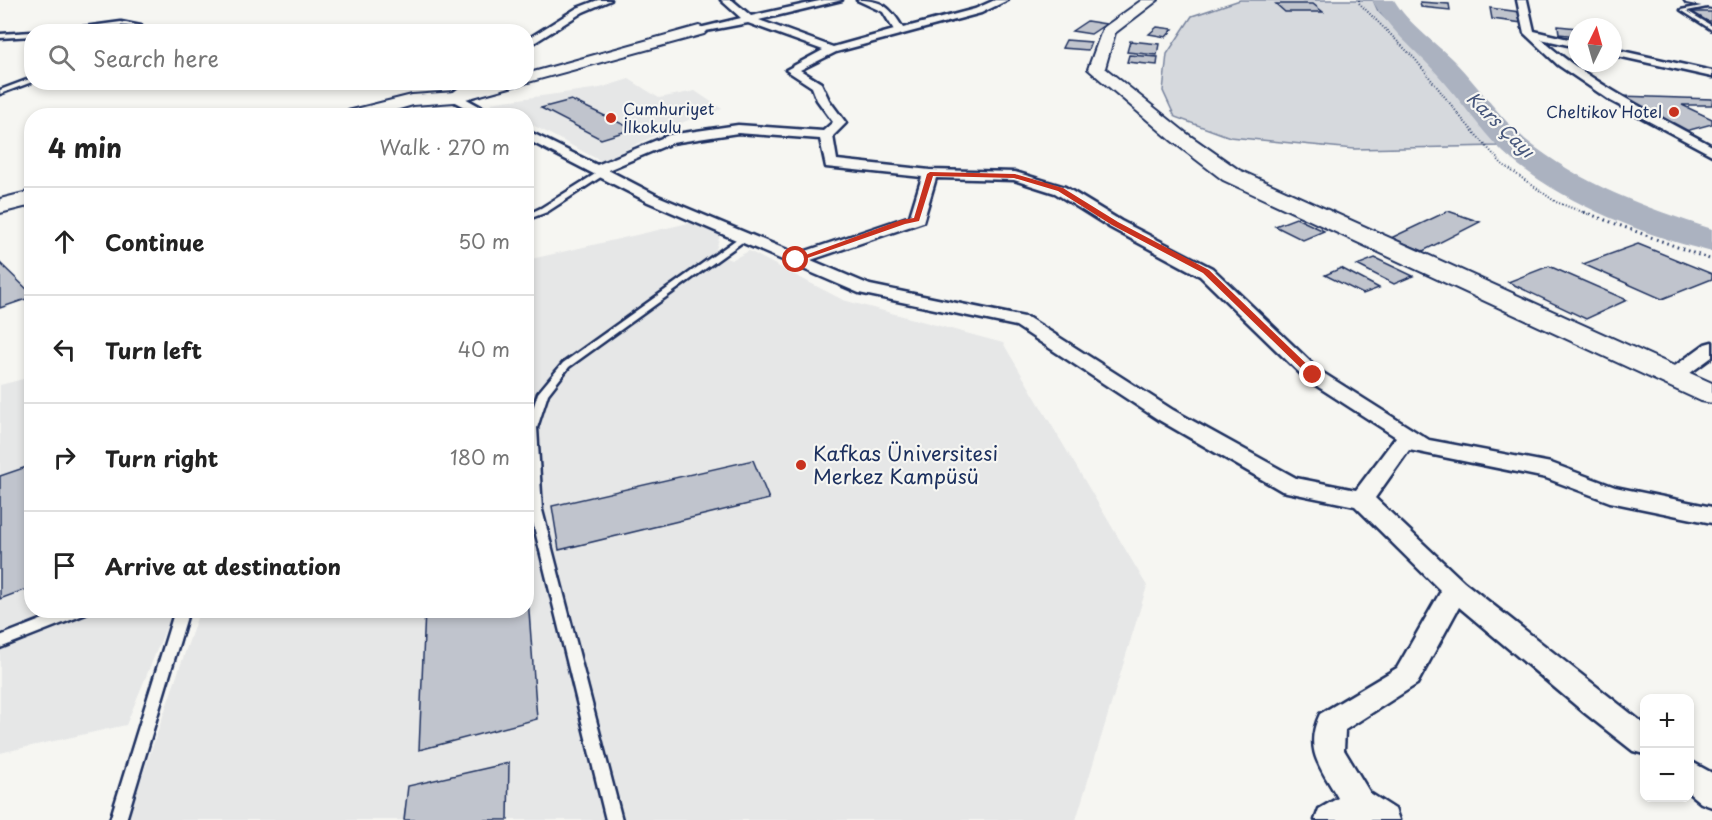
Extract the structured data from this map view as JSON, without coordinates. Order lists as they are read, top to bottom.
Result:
{
  "water": ["Kars Çayı"],
  "places": ["Cheltikov Hotel", "Cumhuriyet İlkokulu", "Kafkas Üniversitesi Merkez Kampüsü"],
  "north": "top",
  "page": {
    "search": "Search here",
    "heading": ["4 min", "Walk · 270 m"],
    "list": [
      ["Continue", "50 m"],
      ["Turn left", "40 m"],
      ["Turn right", "180 m"],
      "Arrive at destination"
    ],
    "map_buttons": ["+", "−"]
  }
}
